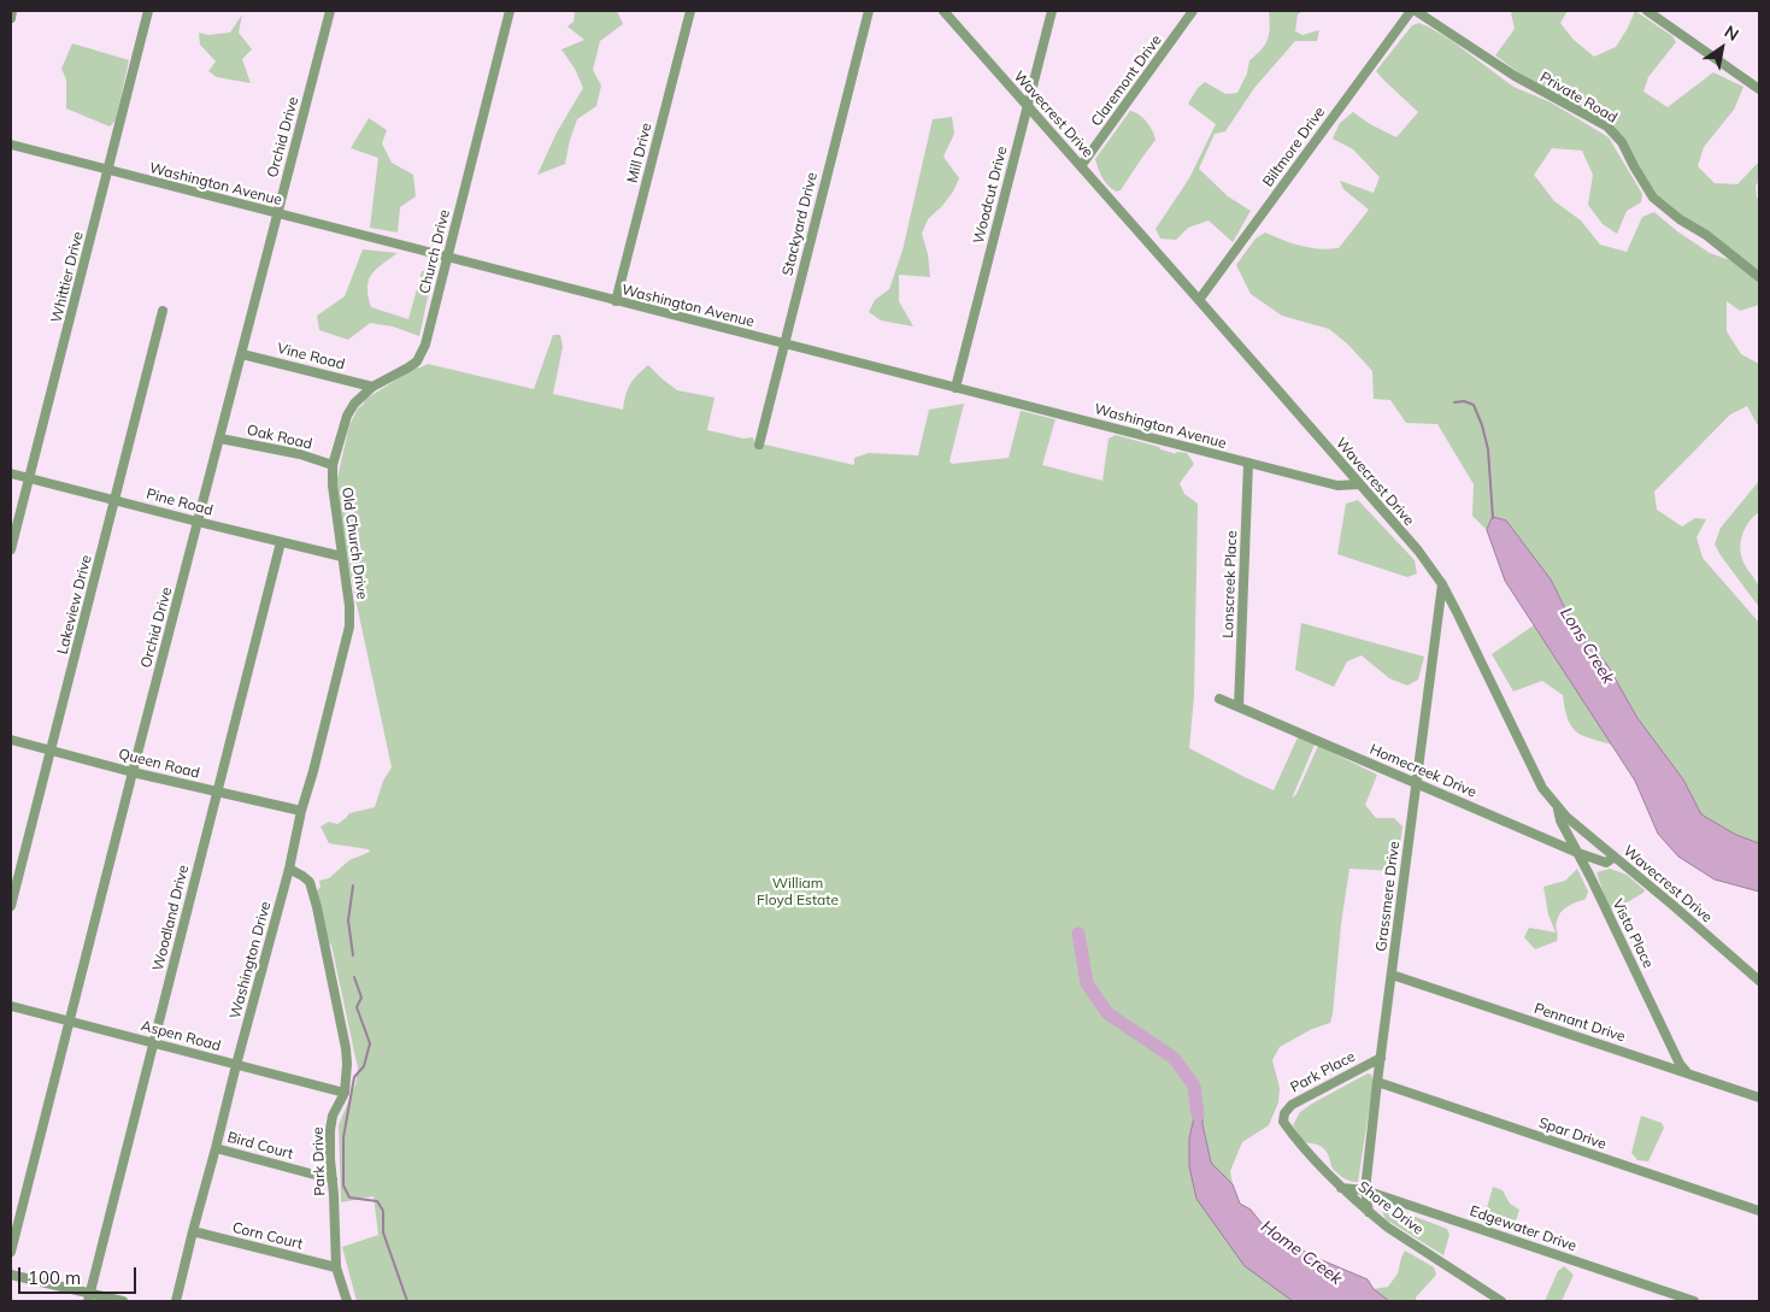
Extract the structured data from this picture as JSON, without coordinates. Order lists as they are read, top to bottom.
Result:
{
  "streets": {
    "street": [
      "Claremont Drive",
      "Private Road",
      "Wavecrest Drive",
      "Orchid Drive",
      "Biltmore Drive",
      "Mill Drive",
      "Washington Avenue",
      "Woodcut Drive",
      "Stackyard Drive",
      "Church Drive",
      "Whittier Drive",
      "Vine Road",
      "Oak Road",
      "Pine Road",
      "Old Church Drive",
      "Lonscreek Place",
      "Lakeview Drive",
      "Queen Road",
      "Homecreek Drive",
      "Grassmere Drive",
      "Woodland Drive",
      "Vista Place",
      "Washington Drive",
      "Pennant Drive",
      "Aspen Road",
      "Park Place",
      "Spar Drive",
      "Bird Court",
      "Park Drive",
      "Shore Drive",
      "Edgewater Drive",
      "Corn Court"
    ]
  },
  "crossings": [
    ["Claremont Drive", "Wavecrest Drive"],
    ["Private Road", "Biltmore Drive"],
    ["Wavecrest Drive", "Biltmore Drive"],
    ["Wavecrest Drive", "Washington Avenue"],
    ["Wavecrest Drive", "Woodcut Drive"],
    ["Wavecrest Drive", "Homecreek Drive"],
    ["Wavecrest Drive", "Grassmere Drive"],
    ["Wavecrest Drive", "Vista Place"],
    ["Orchid Drive", "Washington Avenue"],
    ["Orchid Drive", "Vine Road"],
    ["Orchid Drive", "Oak Road"],
    ["Orchid Drive", "Pine Road"],
    ["Orchid Drive", "Queen Road"],
    ["Orchid Drive", "Aspen Road"],
    ["Mill Drive", "Washington Avenue"],
    ["Washington Avenue", "Woodcut Drive"],
    ["Washington Avenue", "Stackyard Drive"],
    ["Washington Avenue", "Church Drive"],
    ["Washington Avenue", "Whittier Drive"],
    ["Washington Avenue", "Lonscreek Place"],
    ["Church Drive", "Vine Road"],
    ["Church Drive", "Oak Road"],
    ["Church Drive", "Old Church Drive"],
    ["Whittier Drive", "Pine Road"],
    ["Oak Road", "Old Church Drive"],
    ["Pine Road", "Old Church Drive"],
    ["Pine Road", "Lakeview Drive"],
    ["Pine Road", "Woodland Drive"],
    ["Old Church Drive", "Washington Drive"],
    ["Lonscreek Place", "Homecreek Drive"],
    ["Lakeview Drive", "Queen Road"],
    ["Queen Road", "Woodland Drive"],
    ["Queen Road", "Washington Drive"],
    ["Homecreek Drive", "Grassmere Drive"],
    ["Homecreek Drive", "Vista Place"],
    ["Grassmere Drive", "Pennant Drive"],
    ["Grassmere Drive", "Park Place"],
    ["Grassmere Drive", "Spar Drive"],
    ["Grassmere Drive", "Shore Drive"],
    ["Grassmere Drive", "Edgewater Drive"],
    ["Woodland Drive", "Aspen Road"],
    ["Vista Place", "Pennant Drive"],
    ["Washington Drive", "Aspen Road"],
    ["Washington Drive", "Bird Court"],
    ["Washington Drive", "Park Drive"],
    ["Washington Drive", "Corn Court"],
    ["Aspen Road", "Park Drive"],
    ["Park Place", "Shore Drive"],
    ["Bird Court", "Park Drive"],
    ["Park Drive", "Corn Court"],
    ["Shore Drive", "Edgewater Drive"]
  ],
  "water": ["Lons Creek", "Home Creek"],
  "parks": ["William Floyd Estate"],
  "scale_bar": "100 m",
  "north": "top right"
}
